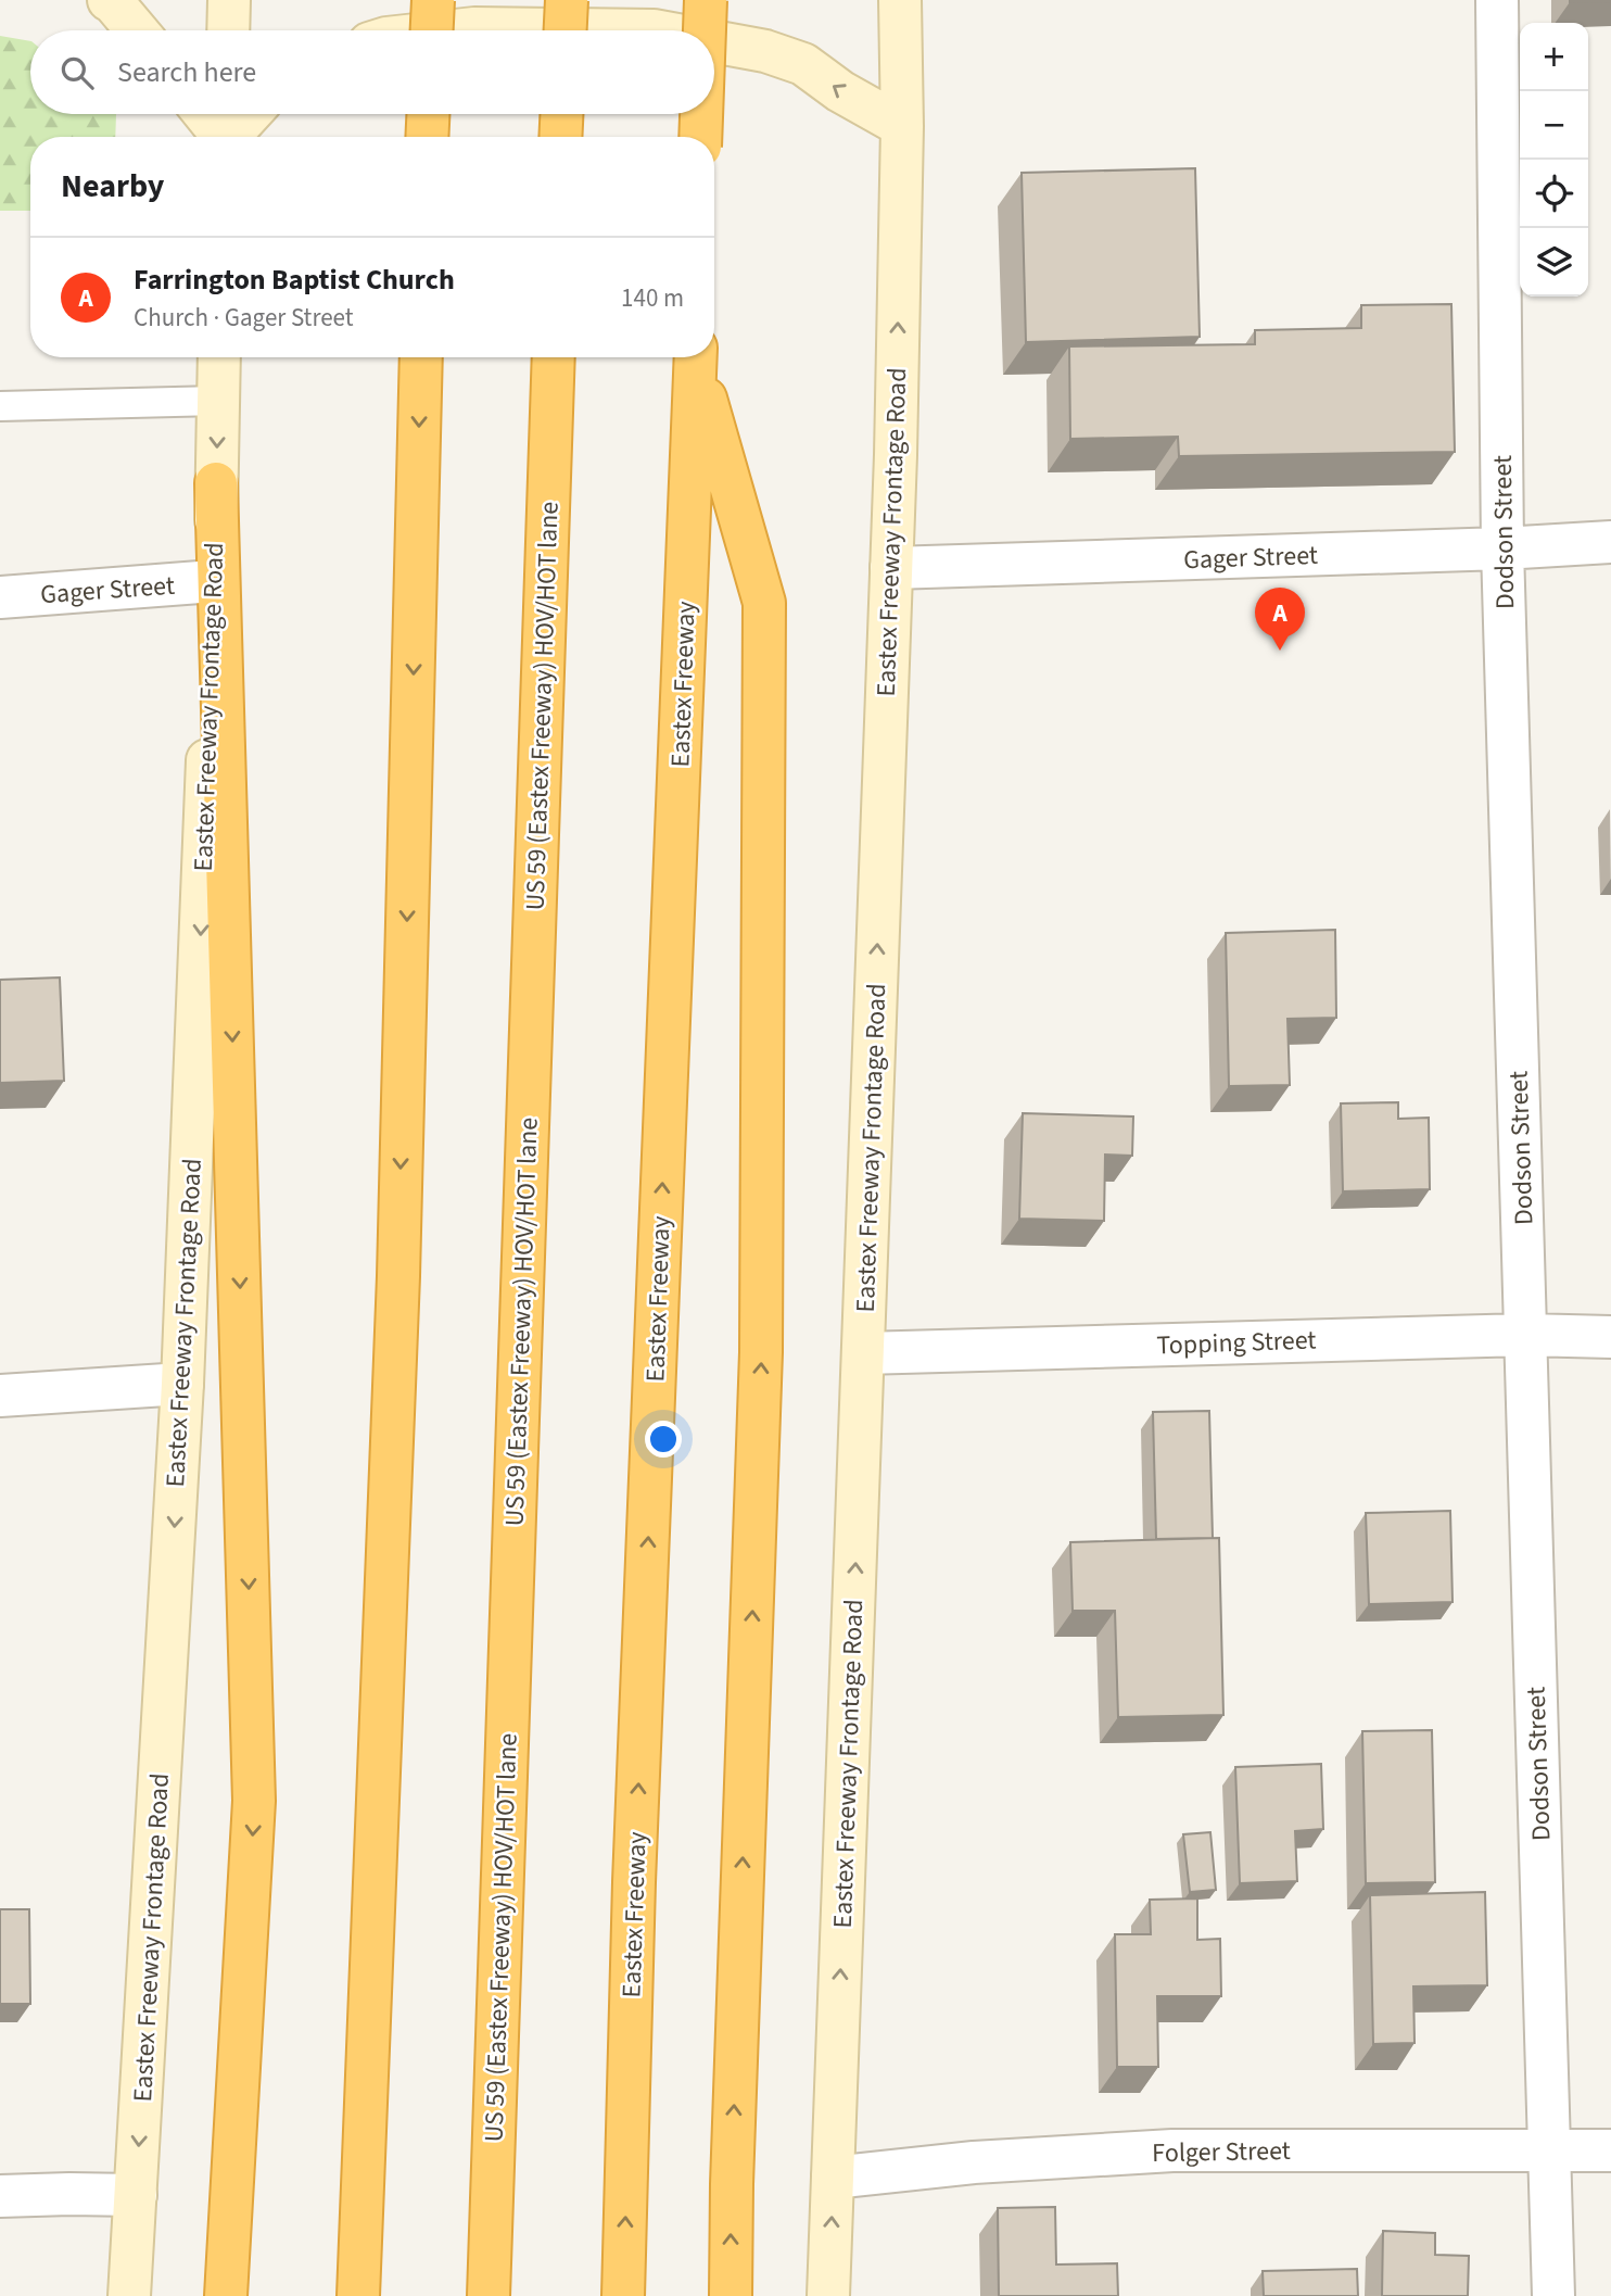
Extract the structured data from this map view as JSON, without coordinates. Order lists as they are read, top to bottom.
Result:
{
  "streets": {
    "highway": ["Eastex Freeway", "US 59 (Eastex Freeway) HOV/HOT lane"],
    "main road": ["Eastex Freeway Frontage Road"],
    "street": [
      "Dodson Street",
      "Gager Street",
      "Topping Street",
      "Folger Street"
    ]
  },
  "crossings": [
    ["Eastex Freeway Frontage Road", "Gager Street"],
    ["Eastex Freeway Frontage Road", "Topping Street"],
    ["Eastex Freeway Frontage Road", "Folger Street"],
    ["Dodson Street", "Gager Street"],
    ["Dodson Street", "Topping Street"],
    ["Dodson Street", "Folger Street"]
  ],
  "page": {
    "map_buttons": ["+", "−"],
    "search": "Search here",
    "heading": "Nearby",
    "list": [
      {
        "mark": "A",
        "name": "Farrington Baptist Church",
        "note": "Church · Gager Street",
        "value": "140 m"
      }
    ],
    "pins": "A"
  }
}
